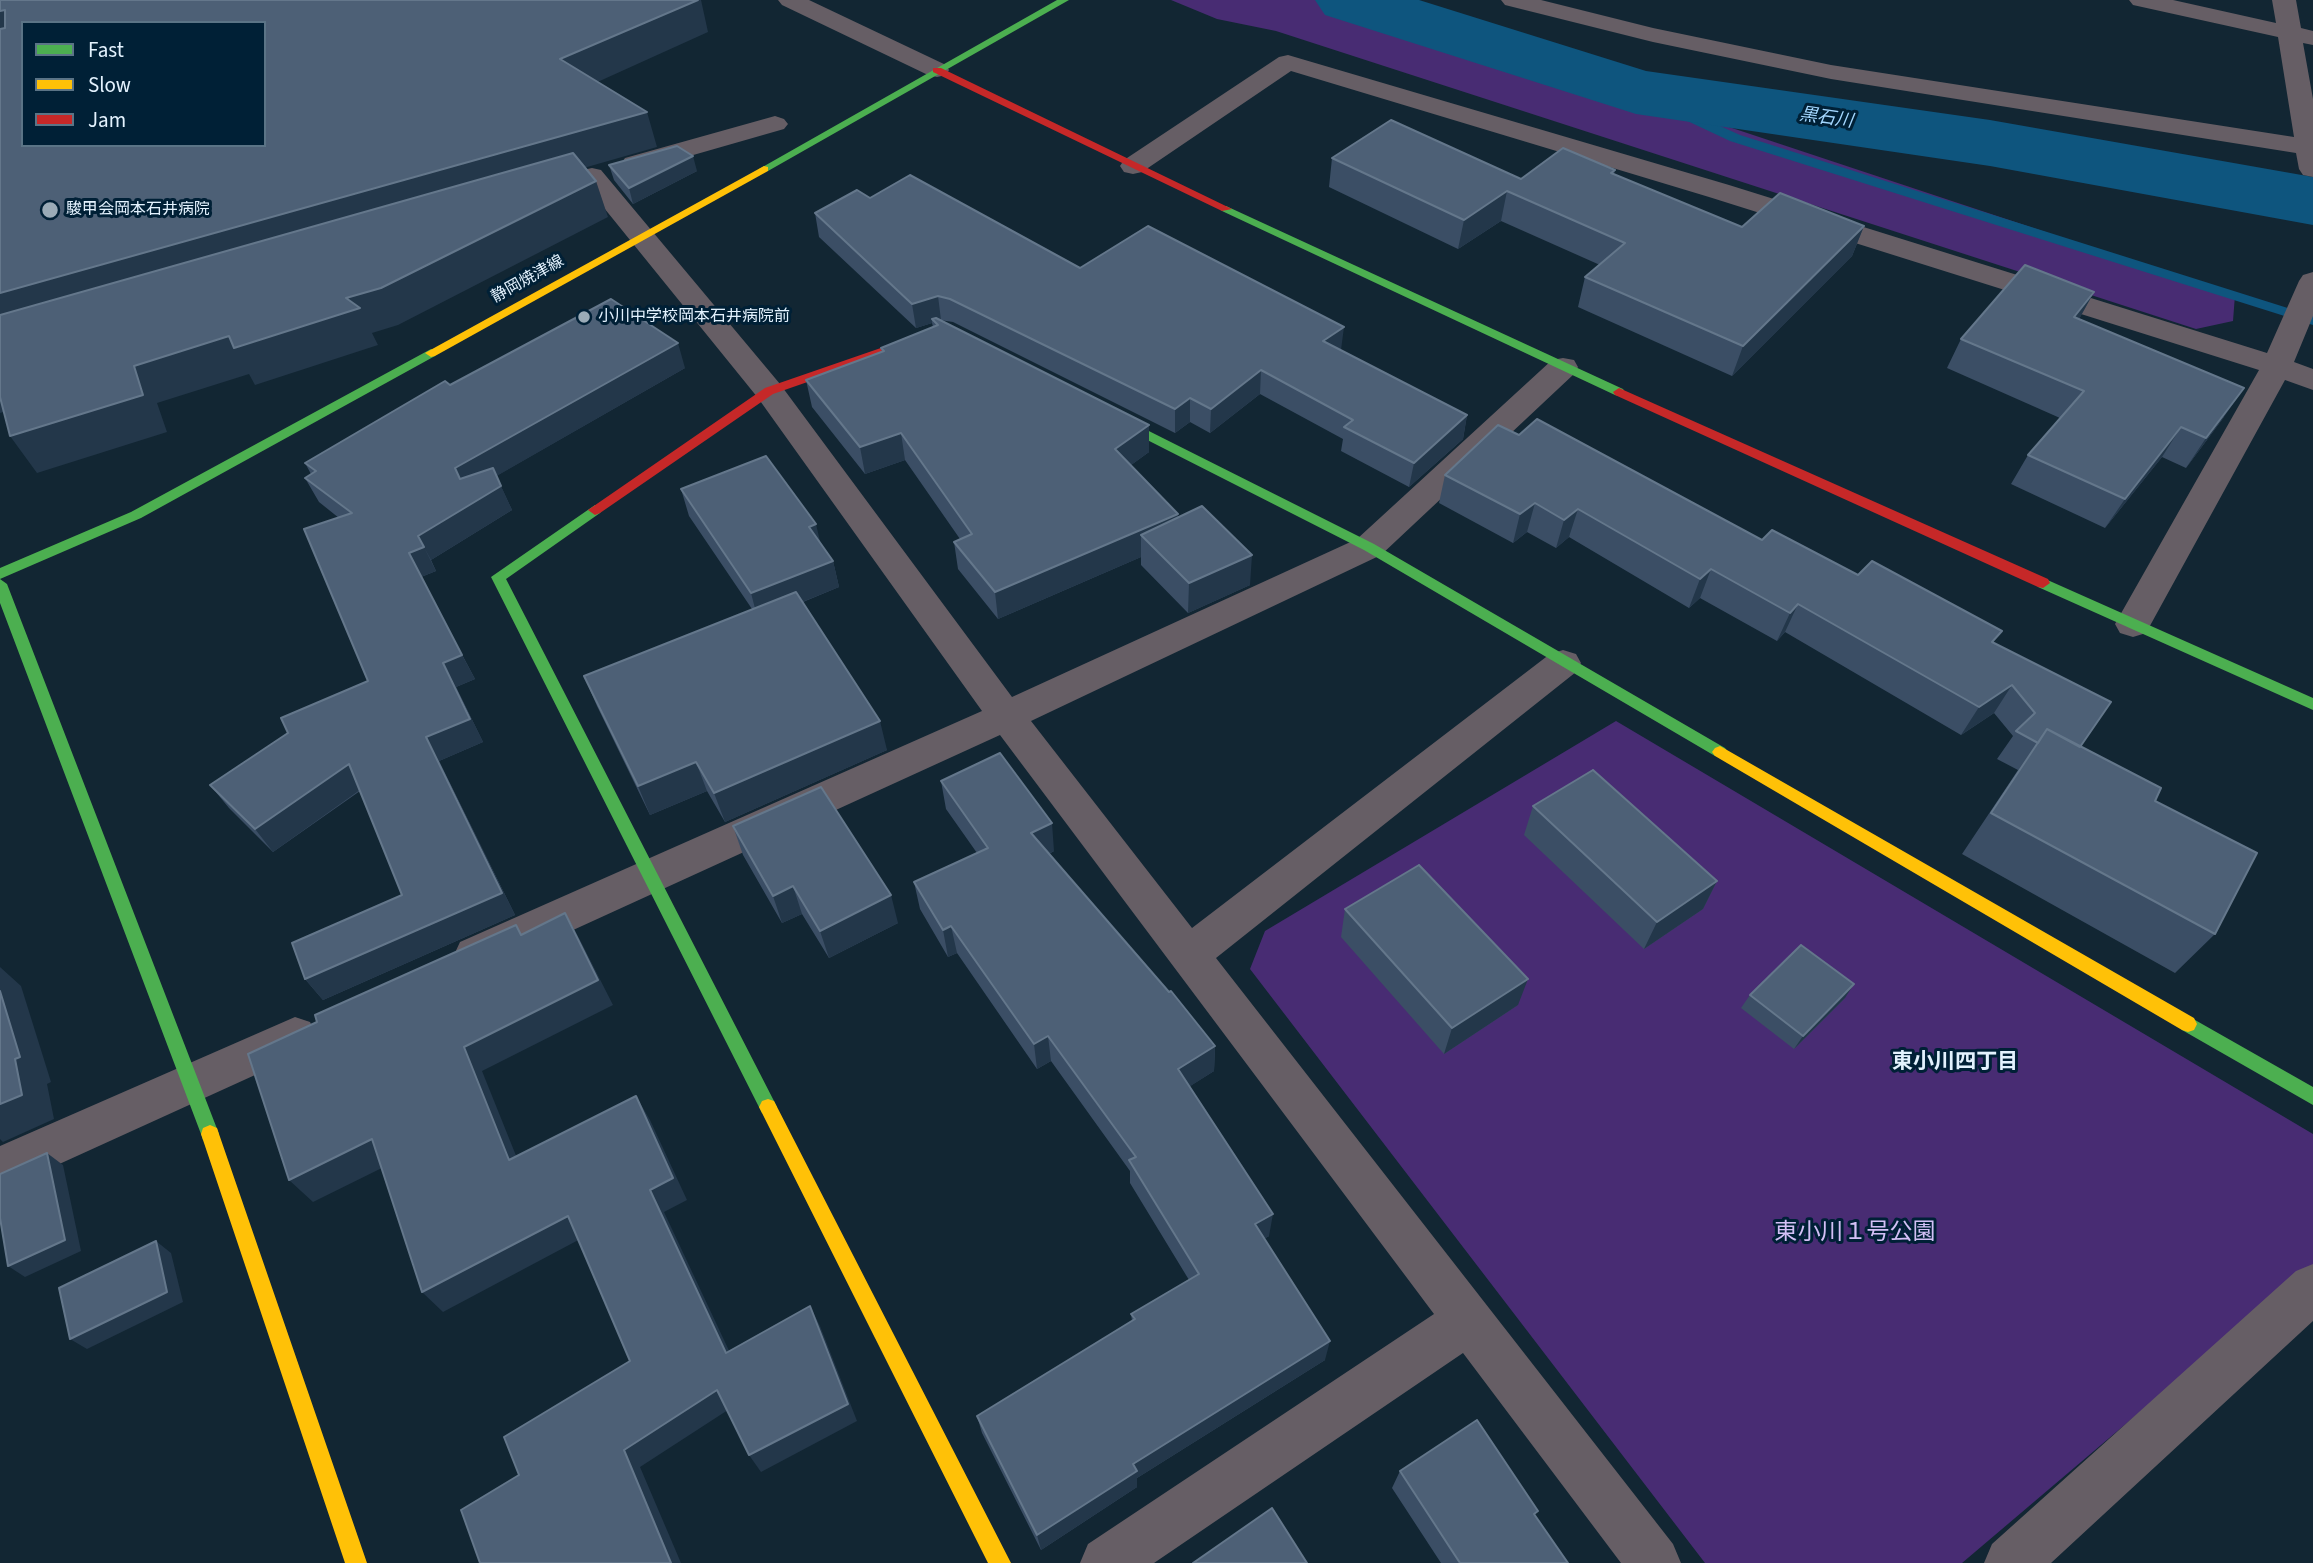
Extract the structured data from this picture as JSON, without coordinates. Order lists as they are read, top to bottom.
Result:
{
  "streets": {
    "street": ["静岡焼津線"]
  },
  "districts": ["東小川四丁目"],
  "water": ["黒石川"],
  "parks": ["東小川１号公園"],
  "places": ["駿甲会岡本石井病院", "小川中学校岡本石井病院前"],
  "legend": ["Fast", "Slow", "Jam"]
}
